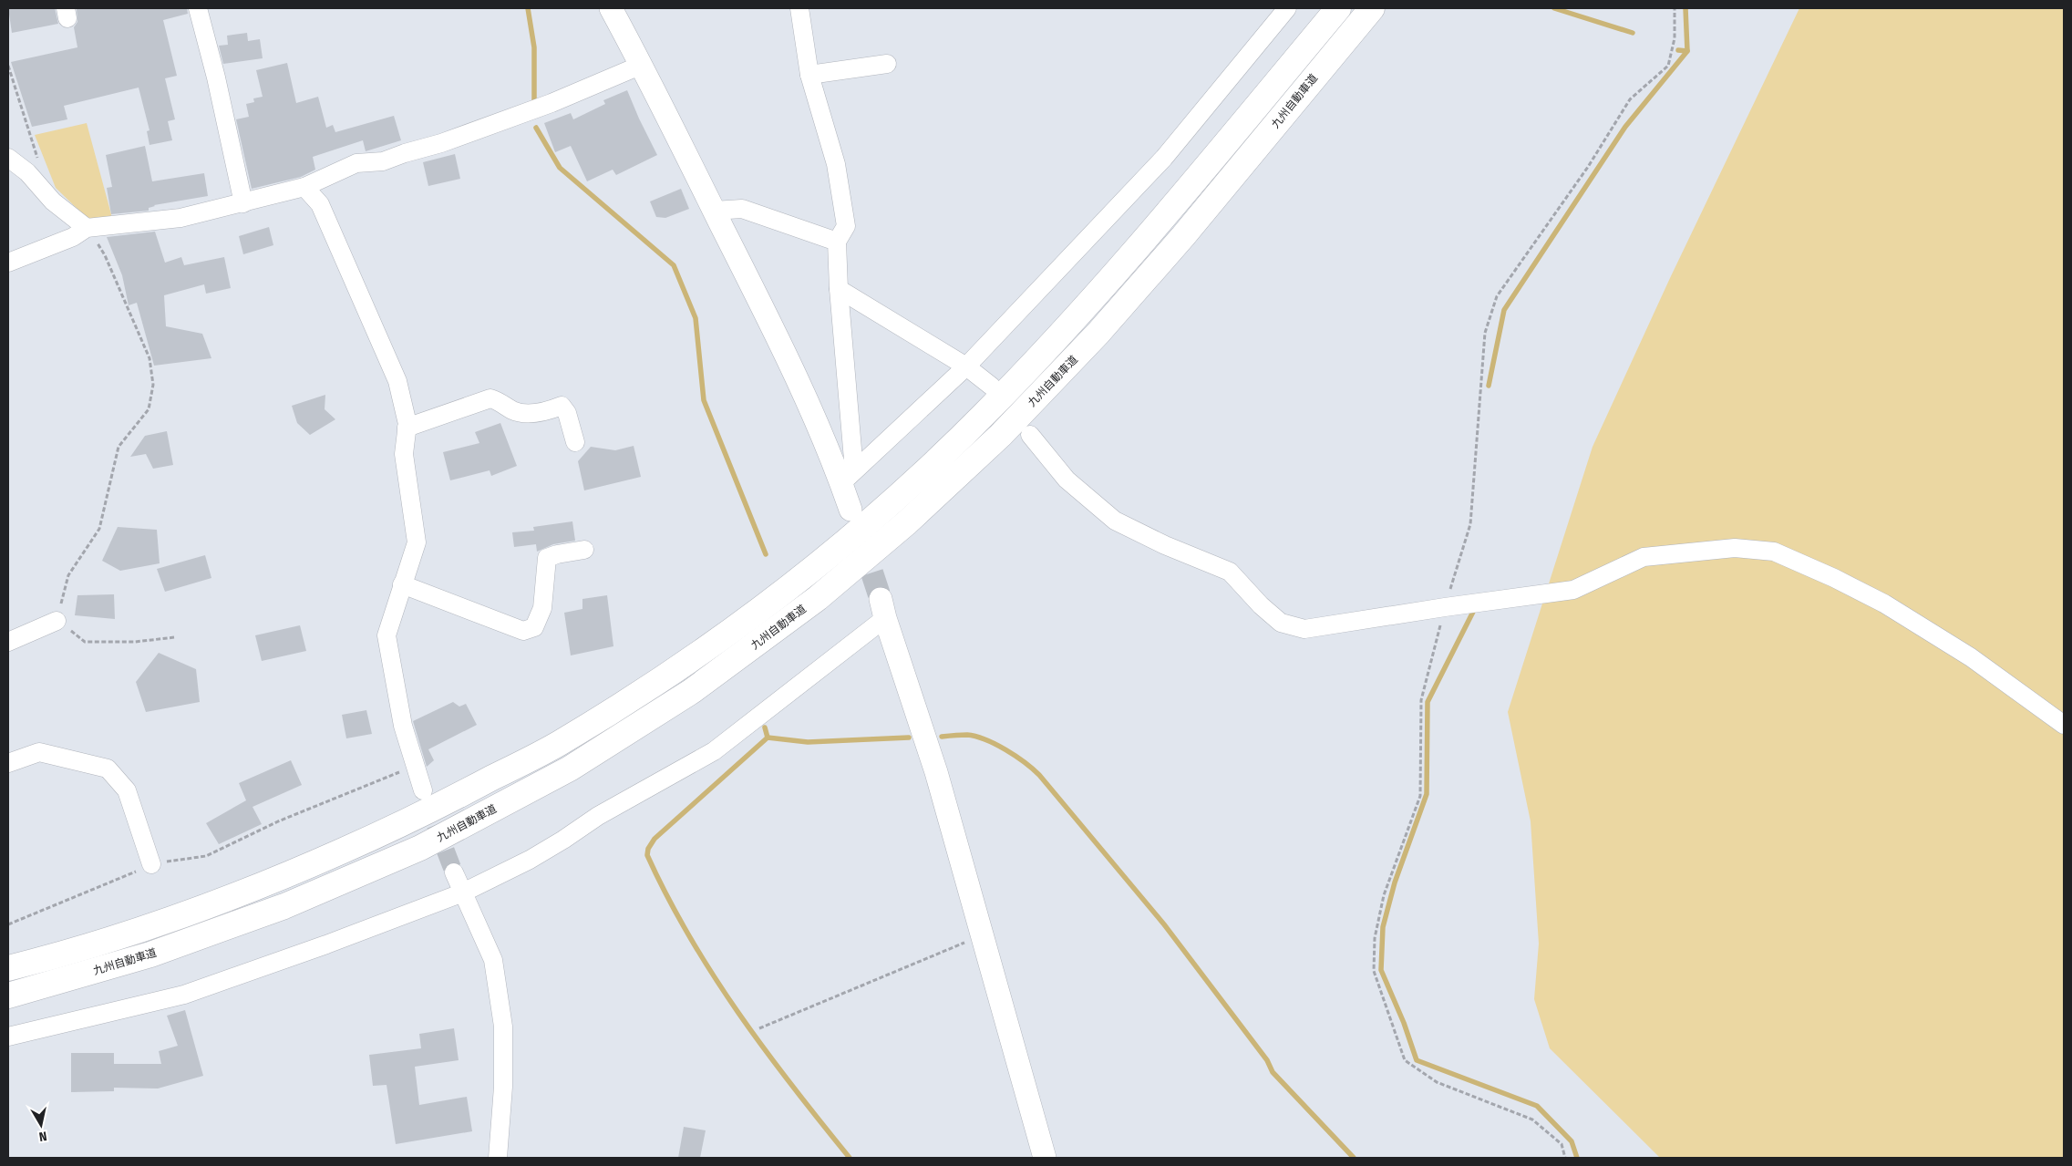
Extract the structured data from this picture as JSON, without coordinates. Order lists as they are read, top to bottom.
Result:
{
  "streets": {
    "highway": ["九州自動車道"]
  },
  "north": "bottom"
}
